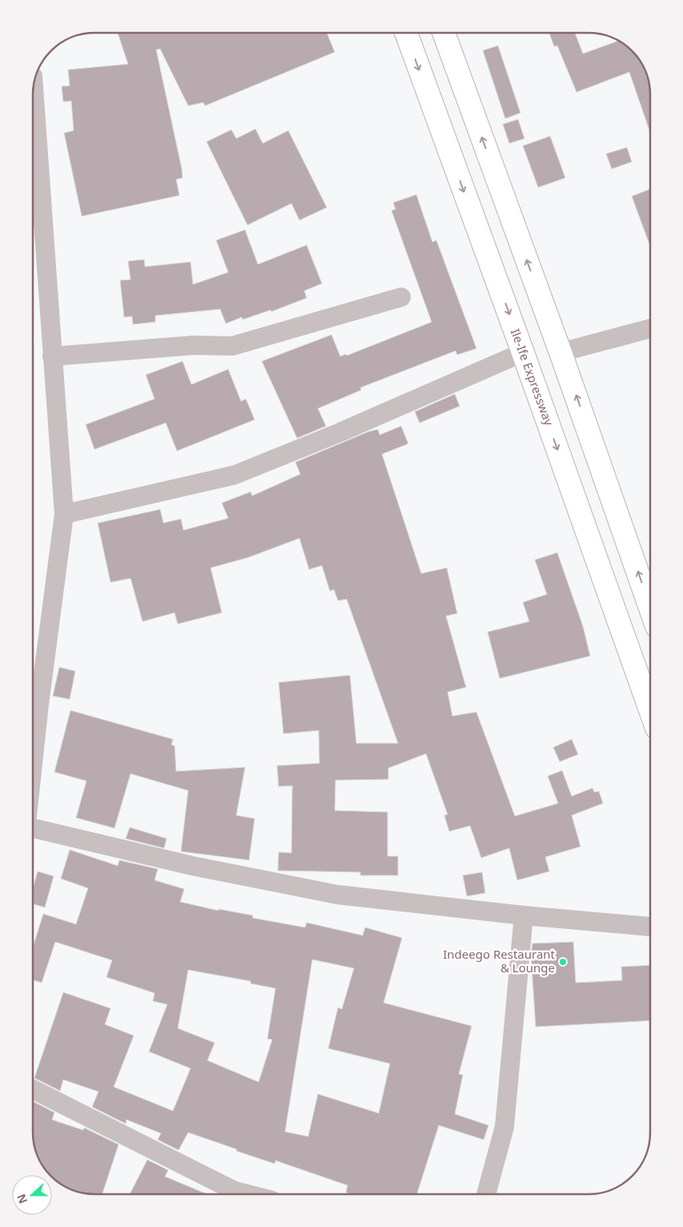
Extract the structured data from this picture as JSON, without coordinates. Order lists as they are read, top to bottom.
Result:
{
  "streets": {
    "main road": ["Ile-Ife Expressway"]
  },
  "places": ["Indeego Restaurant & Lounge"],
  "north": "left"
}
